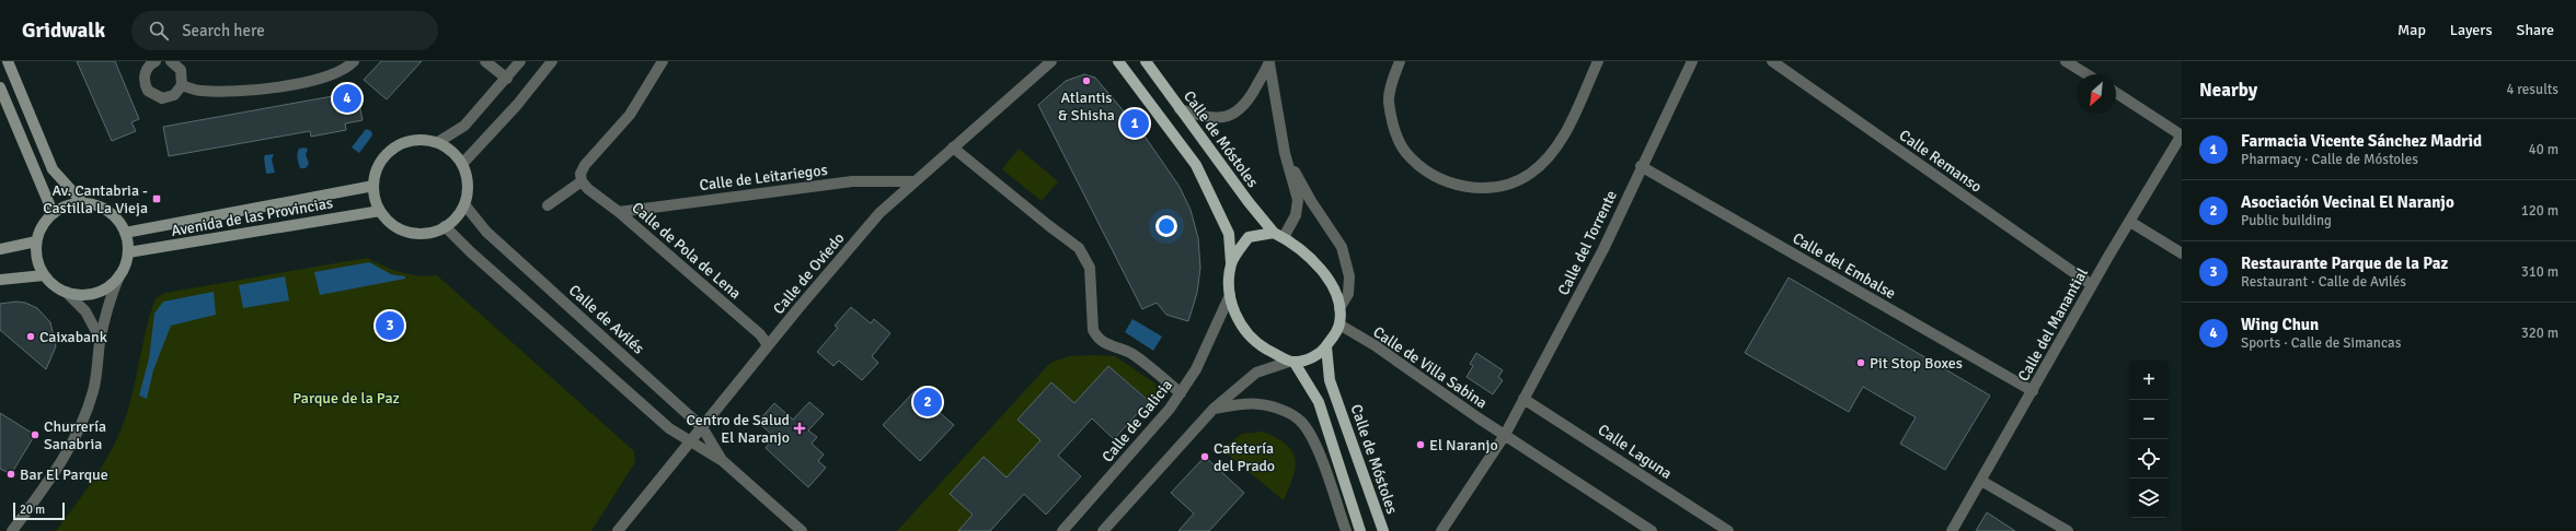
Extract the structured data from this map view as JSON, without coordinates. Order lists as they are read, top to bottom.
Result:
{
  "streets": {
    "main road": ["Calle de Móstoles", "Avenida de las Provincias"],
    "street": [
      "Calle Remanso",
      "Calle de Leitariegos",
      "Calle del Torrente",
      "Calle de Pola de Lena",
      "Calle del Embalse",
      "Calle de Oviedo",
      "Calle de Avilés",
      "Calle del Manantial",
      "Calle de Villa Sabina",
      "Calle de Galicia",
      "Calle Laguna"
    ]
  },
  "crossings": [
    ["Calle de Móstoles", "Calle de Villa Sabina"],
    ["Calle de Móstoles", "Calle de Galicia"],
    ["Calle Remanso", "Calle del Manantial"],
    ["Calle de Leitariegos", "Calle de Pola de Lena"],
    ["Calle de Leitariegos", "Calle de Oviedo"],
    ["Avenida de las Provincias", "Calle de Avilés"],
    ["Calle del Torrente", "Calle del Embalse"],
    ["Calle del Torrente", "Calle de Villa Sabina"],
    ["Calle del Torrente", "Calle Laguna"],
    ["Calle de Pola de Lena", "Calle de Oviedo"],
    ["Calle del Embalse", "Calle del Manantial"],
    ["Calle de Oviedo", "Calle de Avilés"],
    ["Calle de Villa Sabina", "Calle de Galicia"]
  ],
  "parks": ["Parque de la Paz"],
  "places": {
    "other": [
      "Atlantis & Shisha",
      "Caixabank",
      "Pit Stop Boxes",
      "Churrería Sanabria",
      "El Naranjo",
      "Cafetería del Prado",
      "Bar El Parque"
    ],
    "transit": ["Av. Cantabria - Castilla La Vieja"],
    "health": ["Centro de Salud El Naranjo"]
  },
  "scale_bar": "20 m",
  "north": "bottom left",
  "page": {
    "header": "Gridwalk",
    "search": "Search here",
    "nav": ["Map", "Layers", "Share"],
    "heading": ["Nearby", "4 results"],
    "pins": [
      "4",
      "1",
      "3",
      "2"
    ],
    "list": [
      {
        "mark": "1",
        "name": "Farmacia Vicente Sánchez Madrid",
        "note": "Pharmacy · Calle de Móstoles",
        "value": "40 m"
      },
      {
        "mark": "2",
        "name": "Asociación Vecinal El Naranjo",
        "note": "Public building",
        "value": "120 m"
      },
      {
        "mark": "3",
        "name": "Restaurante Parque de la Paz",
        "note": "Restaurant · Calle de Avilés",
        "value": "310 m"
      },
      {
        "mark": "4",
        "name": "Wing Chun",
        "note": "Sports · Calle de Simancas",
        "value": "320 m"
      }
    ],
    "map_buttons": ["+", "−"],
    "scale": "20 m"
  }
}
